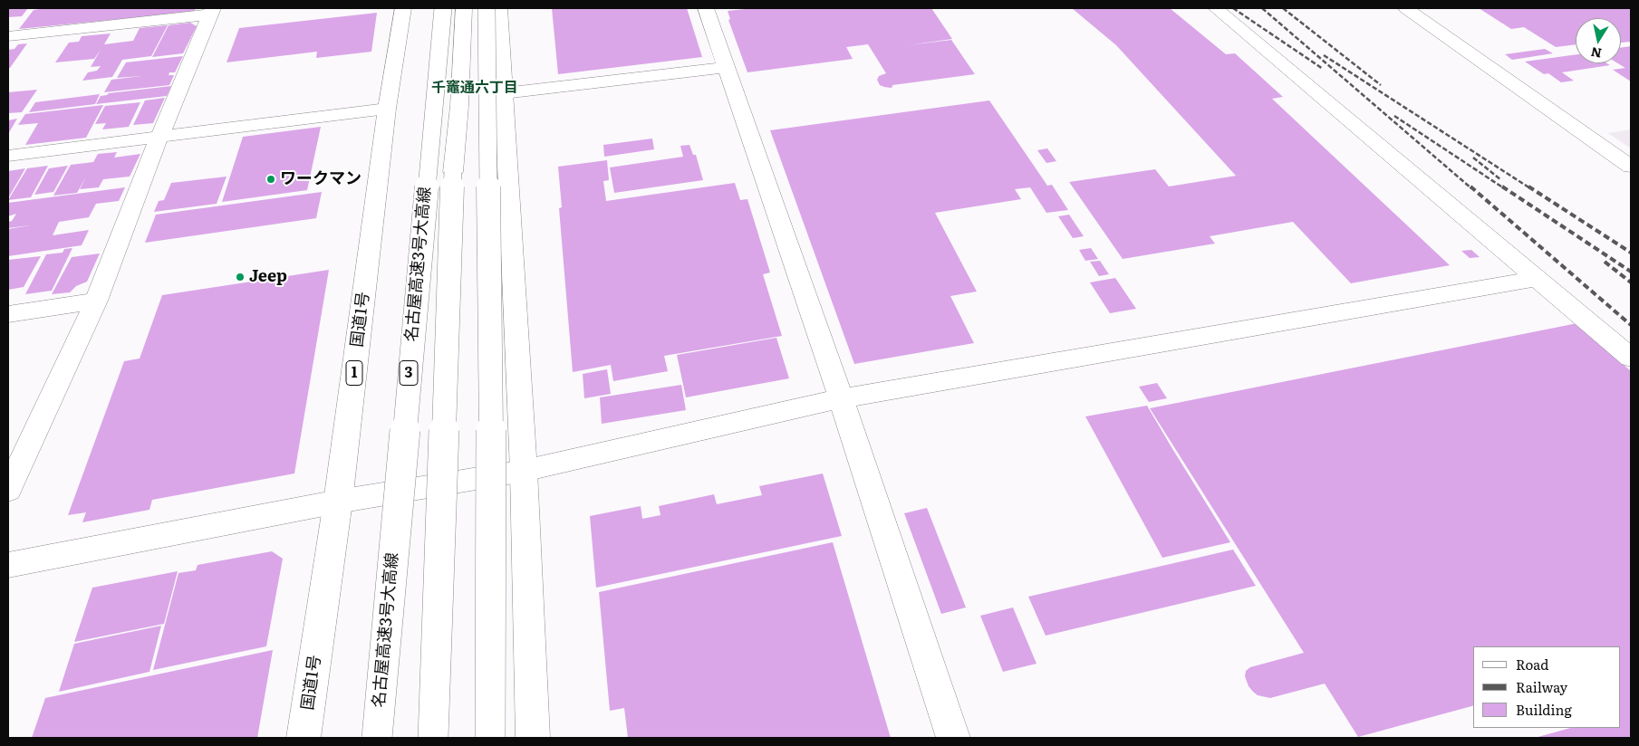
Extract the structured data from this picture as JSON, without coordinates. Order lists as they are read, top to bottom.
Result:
{
  "streets": {
    "main road": [
      "名古屋高速3号大高線",
      "国道1号",
      "1",
      "3"
    ]
  },
  "districts": ["千竈通六丁目"],
  "places": ["ワークマン", "Jeep"],
  "legend": ["Road", "Railway", "Building"],
  "north": "bottom"
}
